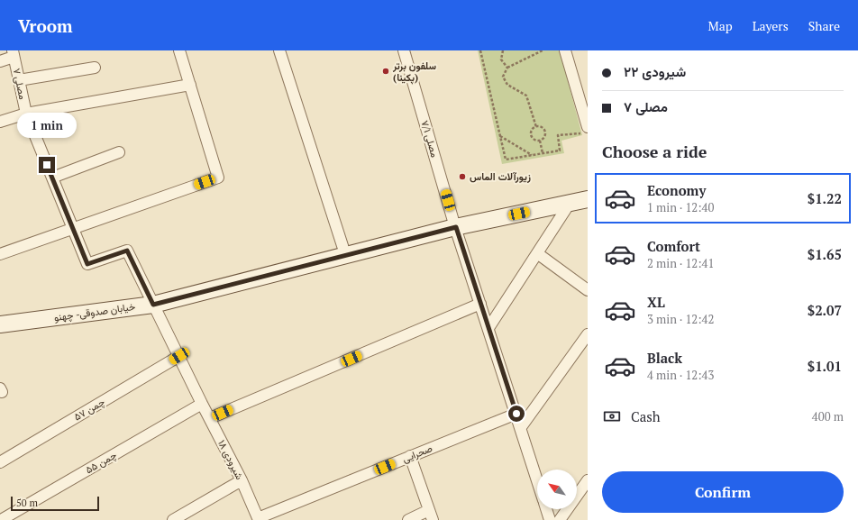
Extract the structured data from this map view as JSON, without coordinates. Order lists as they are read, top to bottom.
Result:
{
  "streets": {
    "street": [
      "مصلی ۷",
      "مصلی ۷/۱",
      "خیابان صدوقی- چهنو",
      "چمن ۵۷",
      "صحرایی",
      "شیرودی ۱۸",
      "چمن ۵۵"
    ]
  },
  "crossings": [
    ["مصلی ۷", "خیابان صدوقی- چهنو"],
    ["مصلی ۷", "شیرودی ۱۸"],
    ["مصلی ۷/۱", "خیابان صدوقی- چهنو"],
    ["مصلی ۷/۱", "صحرایی"],
    ["خیابان صدوقی- چهنو", "شیرودی ۱۸"],
    ["چمن ۵۷", "شیرودی ۱۸"],
    ["صحرایی", "شیرودی ۱۸"],
    ["شیرودی ۱۸", "چمن ۵۵"]
  ],
  "places": ["سلفون برتر (پکینا)", "زیورآلات الماس"],
  "scale_bar": "50 m",
  "north": "top left",
  "page": {
    "header": "Vroom",
    "nav": ["Map", "Layers", "Share"],
    "banner": ["شیرودی ۲۲", "مصلی ۷"],
    "bubble": "1 min",
    "heading": "Choose a ride",
    "list": [
      {
        "name": "Economy",
        "note": "1 min · 12:40",
        "value": "$1.22"
      },
      {
        "name": "Comfort",
        "note": "2 min · 12:41",
        "value": "$1.65"
      },
      {
        "name": "XL",
        "note": "3 min · 12:42",
        "value": "$2.07"
      },
      {
        "name": "Black",
        "note": "4 min · 12:43",
        "value": "$1.01"
      }
    ],
    "pay": ["Cash", "400 m"],
    "buttons": "Confirm",
    "scale": "50 m"
  }
}
